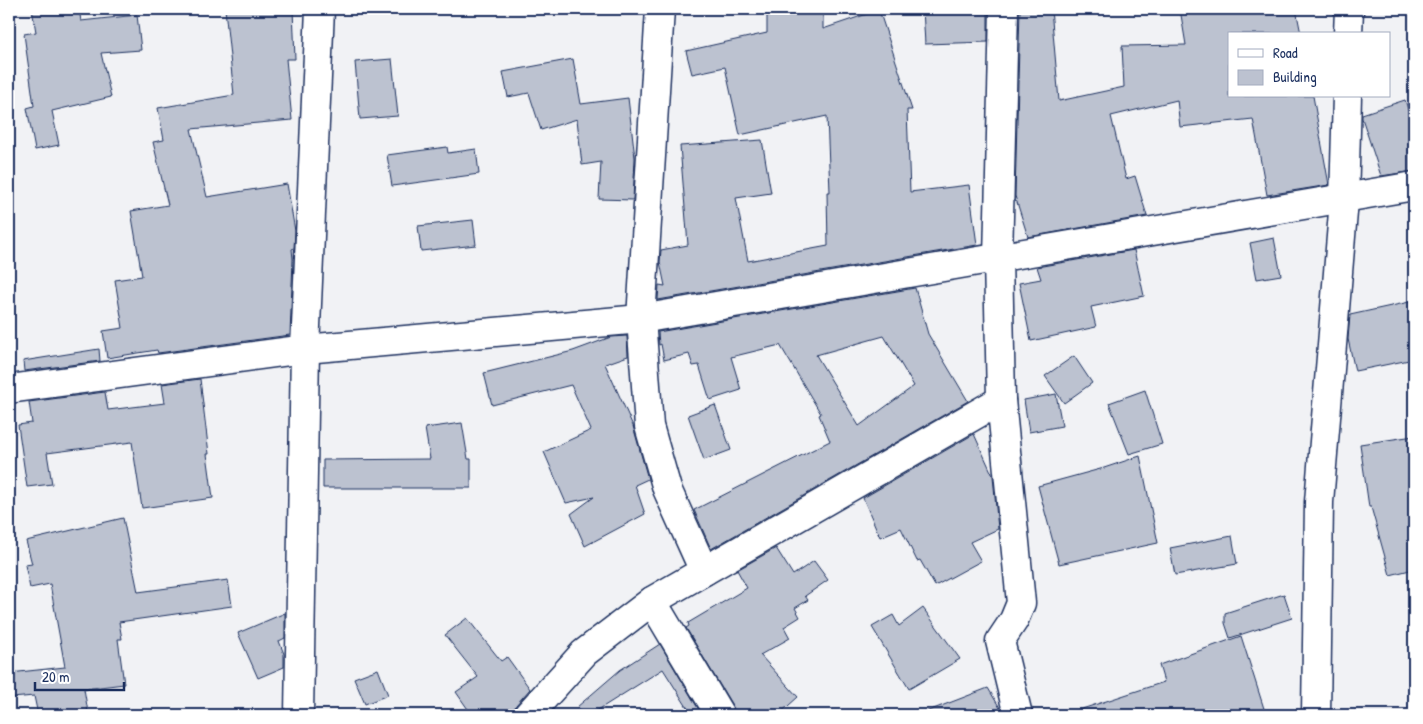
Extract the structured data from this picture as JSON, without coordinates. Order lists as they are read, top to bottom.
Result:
{
  "legend": ["Road", "Building"],
  "scale_bar": "20 m"
}
